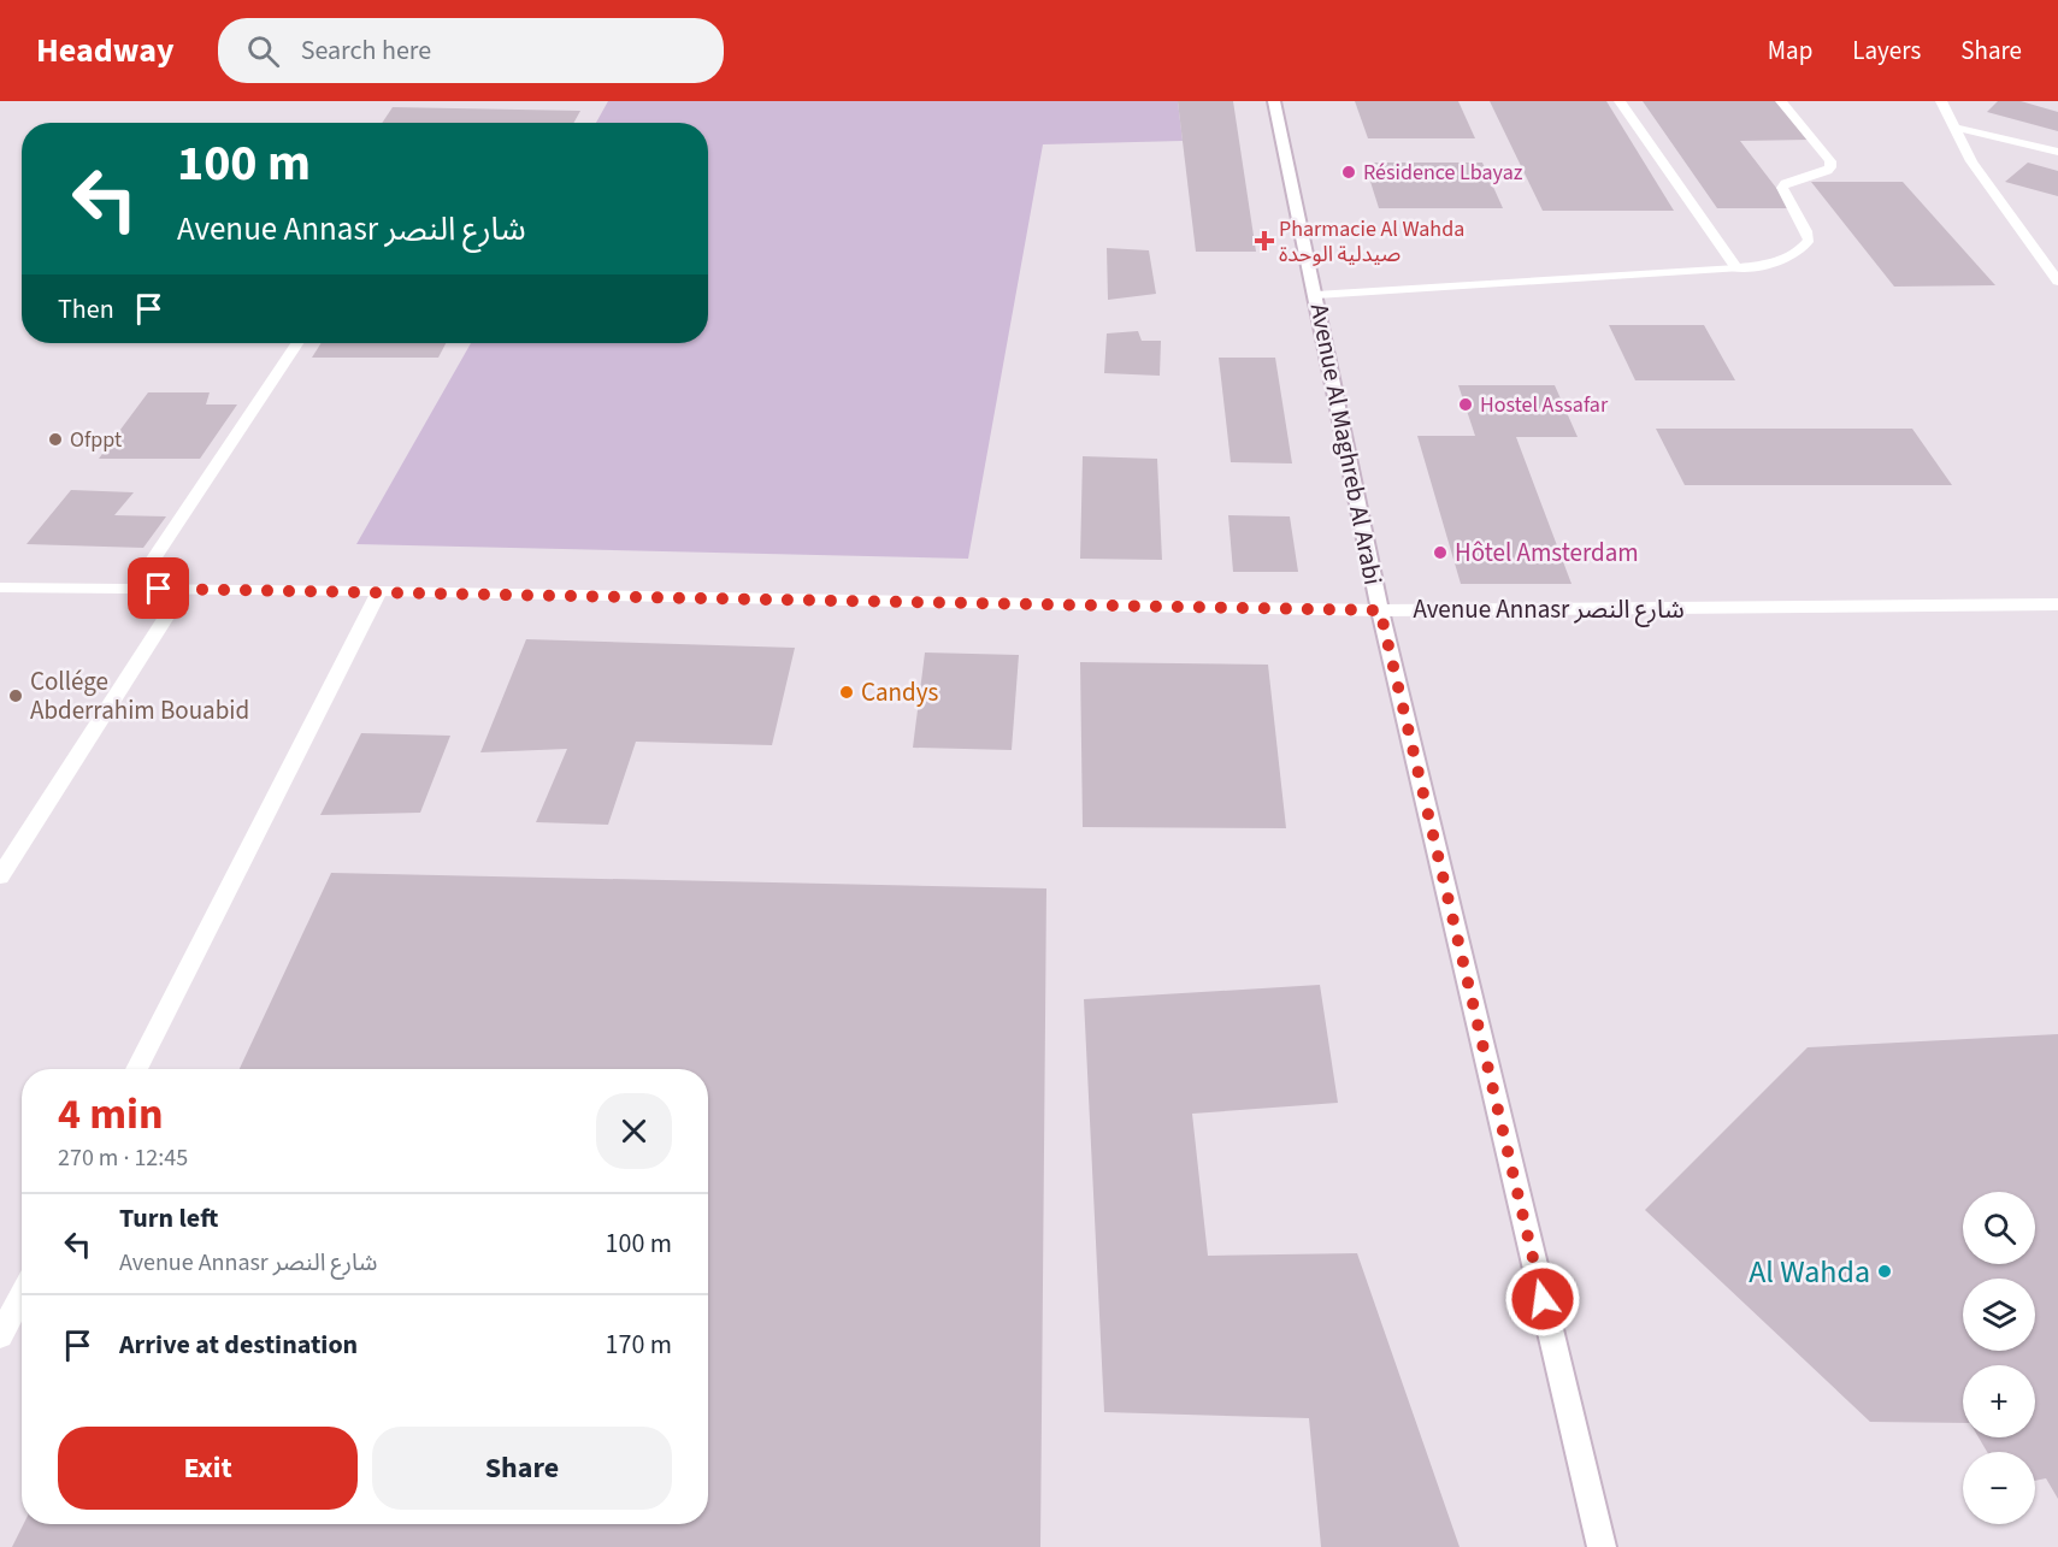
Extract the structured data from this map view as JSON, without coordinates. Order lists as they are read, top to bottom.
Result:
{
  "streets": {
    "street": ["Avenue Al Maghreb Al Arabi", "Avenue Annasr شارع النصر"]
  },
  "crossings": [
    ["Avenue Al Maghreb Al Arabi", "Avenue Annasr شارع النصر"]
  ],
  "places": {
    "other": [
      "Résidence Lbayaz",
      "Hostel Assafar",
      "Ofppt",
      "Hôtel Amsterdam",
      "Candys",
      "Collége Abderrahim Bouabid",
      "Al Wahda"
    ],
    "health": ["Pharmacie Al Wahda صيدلية الوحدة"]
  },
  "page": {
    "header": "Headway",
    "search": "Search here",
    "nav": ["Map", "Layers", "Share"],
    "turn": ["100 m", "Avenue Annasr شارع النصر"],
    "then": "Then",
    "heading": ["4 min", "270 m · 12:45"],
    "map_buttons": ["+", "−"],
    "list": [
      {
        "name": "Turn left",
        "note": "Avenue Annasr شارع النصر",
        "value": "100 m"
      },
      {
        "name": "Arrive at destination",
        "value": "170 m"
      }
    ],
    "buttons": ["Exit", "Share"]
  }
}
